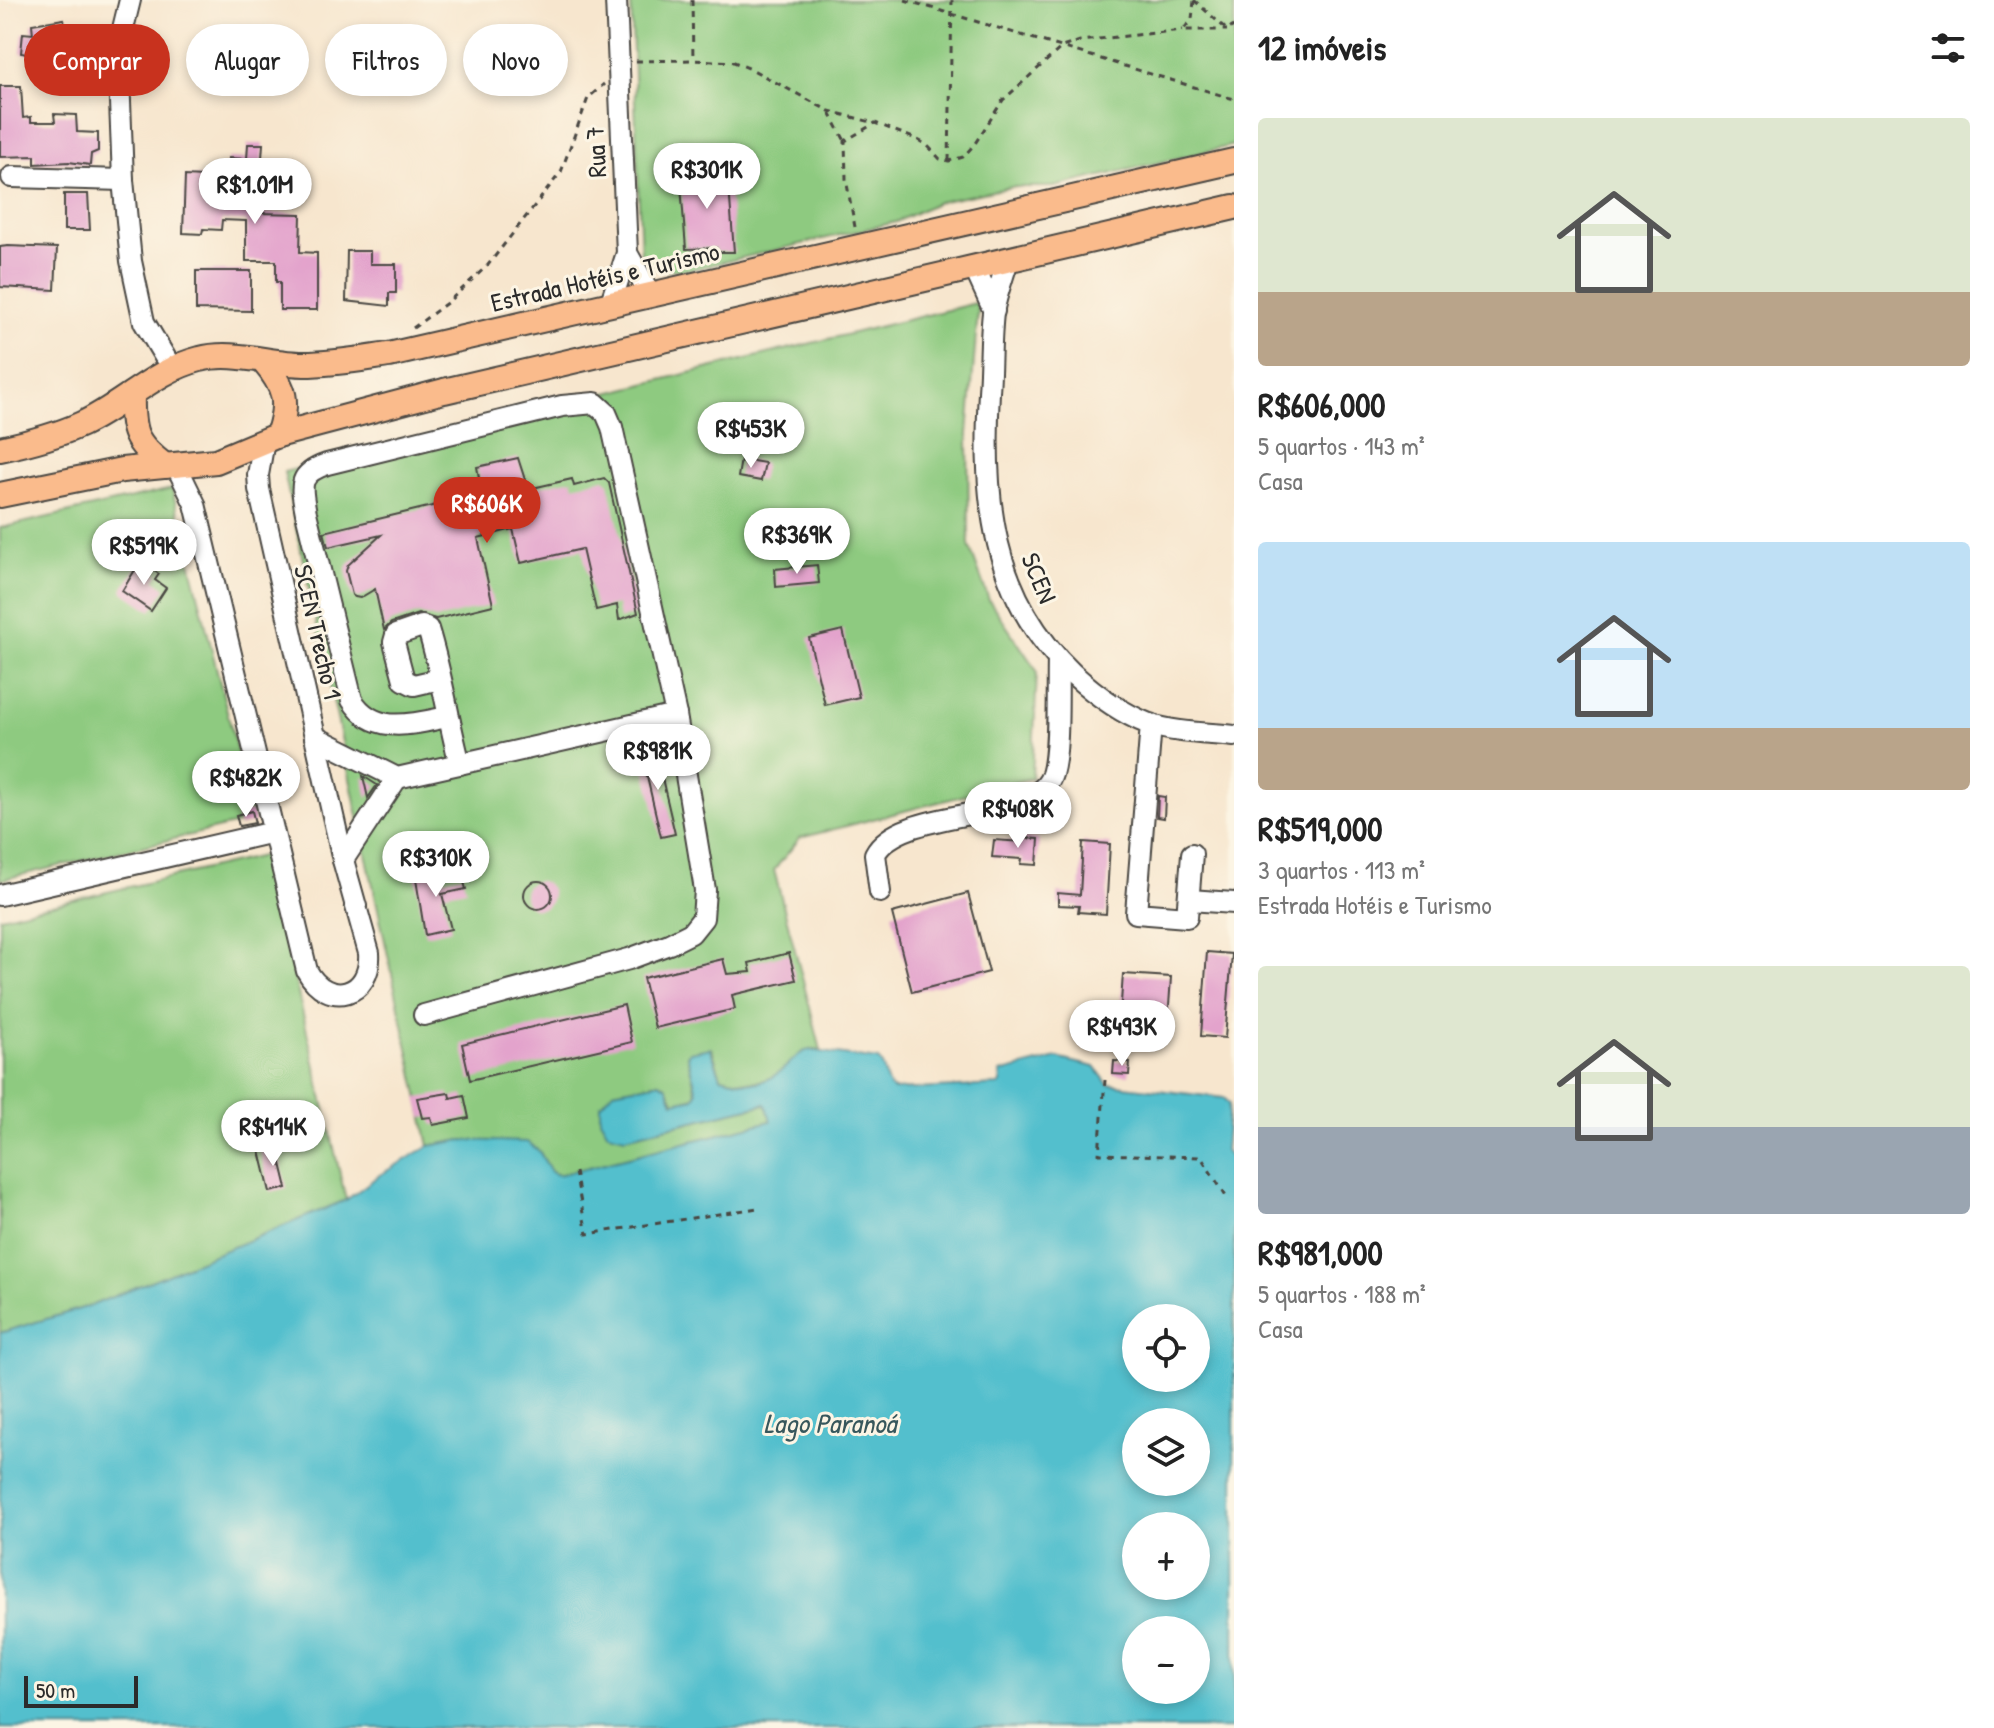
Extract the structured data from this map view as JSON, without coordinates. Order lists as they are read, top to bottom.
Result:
{
  "streets": {
    "main road": ["Estrada Hotéis e Turismo"],
    "street": ["Rua 7", "SCEN", "SCEN Trecho 1"]
  },
  "crossings": [
    ["Rua 7", "Estrada Hotéis e Turismo"],
    ["Estrada Hotéis e Turismo", "SCEN Trecho 1"]
  ],
  "water": ["Lago Paranoá"],
  "scale_bar": "50 m",
  "page": {
    "heading": "12 imóveis",
    "chip": [
      "Comprar",
      "Alugar",
      "Filtros",
      "Novo"
    ],
    "list": [
      {
        "name": "R$606,000",
        "note": "5 quartos · 143 m² · Casa"
      },
      {
        "name": "R$519,000",
        "note": "3 quartos · 113 m² · Estrada Hotéis e Turismo"
      },
      {
        "name": "R$981,000",
        "note": "5 quartos · 188 m² · Casa"
      }
    ],
    "price": [
      "R$301K",
      "R$1.01M",
      "R$453K",
      "R$606K",
      "R$369K",
      "R$519K",
      "R$981K",
      "R$482K",
      "R$408K",
      "R$310K",
      "R$493K",
      "R$414K"
    ],
    "map_buttons": ["+", "−"],
    "scale": "50 m"
  }
}
